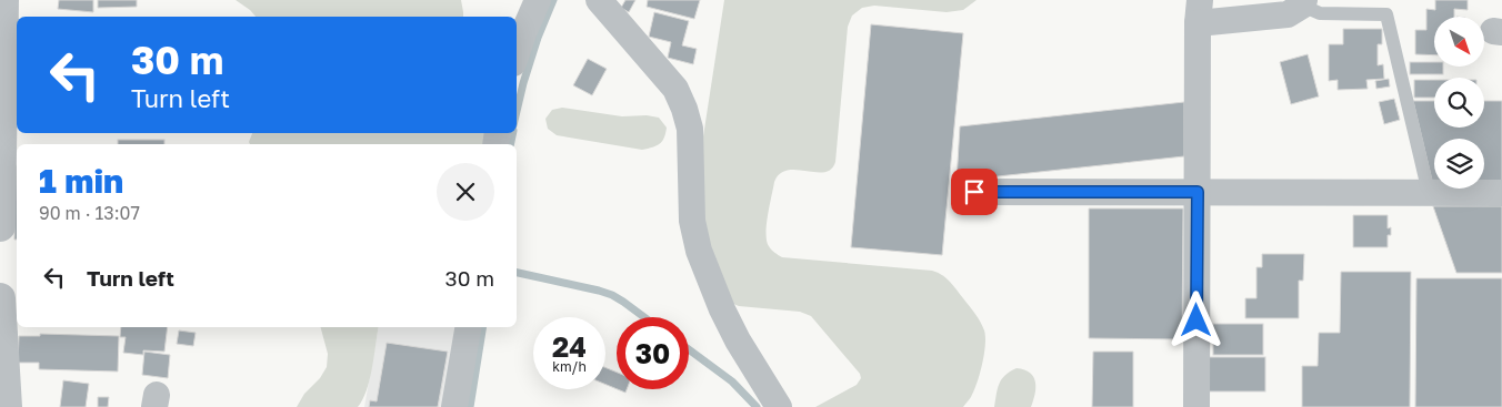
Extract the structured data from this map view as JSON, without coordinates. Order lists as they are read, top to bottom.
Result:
{
  "north": "bottom right",
  "page": {
    "turn": ["30 m", "Turn left"],
    "heading": ["1 min", "90 m · 13:07"],
    "list": [
      {
        "name": "Turn left",
        "value": "30 m"
      }
    ],
    "speed": "24 km/h",
    "limit": "30"
  }
}
